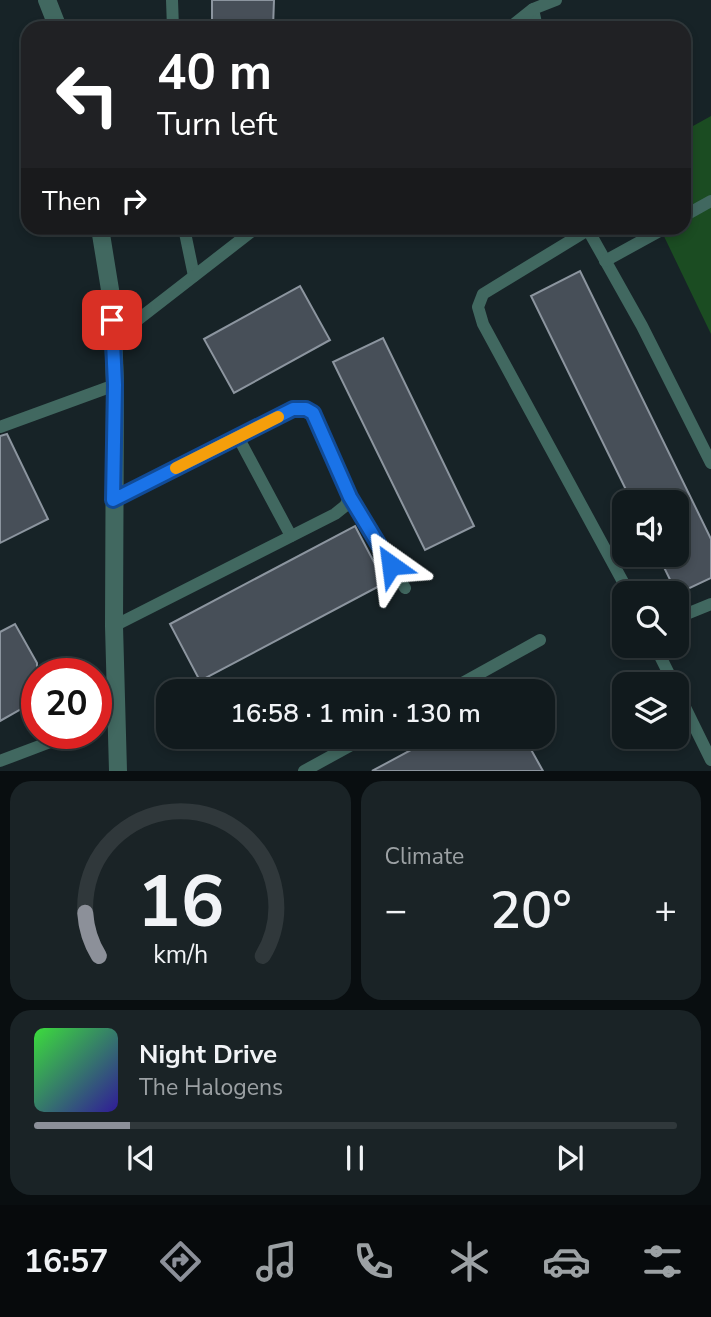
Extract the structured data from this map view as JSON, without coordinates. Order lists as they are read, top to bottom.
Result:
{
  "page": {
    "turn": ["40 m", "Turn left"],
    "then": "Then",
    "limit": "20",
    "trip": "16:58 · 1 min · 130 m",
    "tile": "Climate",
    "heat": ["−", "20°", "+"],
    "song": ["Night Drive", "The Halogens"],
    "tabs": "16:57",
    "gauge": ["16", "km/h"]
  }
}
